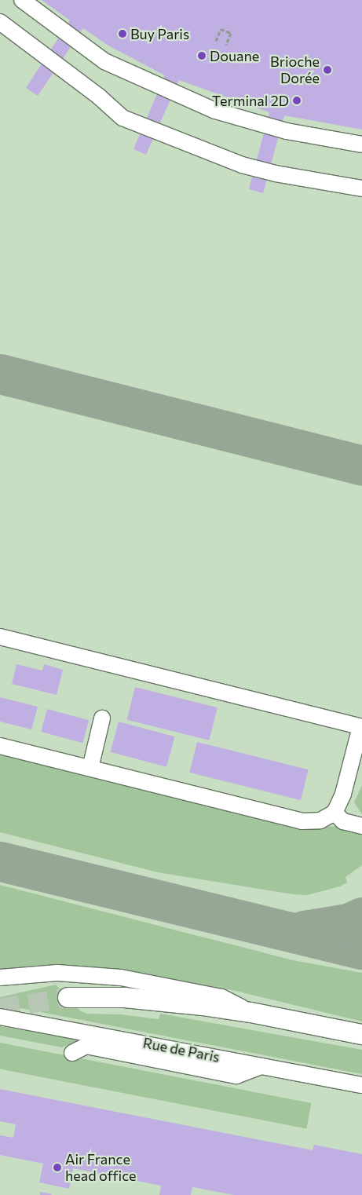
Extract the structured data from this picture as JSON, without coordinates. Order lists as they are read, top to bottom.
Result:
{
  "streets": {
    "street": ["Rue de Paris"]
  },
  "places": [
    "Buy Paris",
    "Douane",
    "Brioche Dorée",
    "Terminal 2D",
    "Air France head office"
  ]
}
